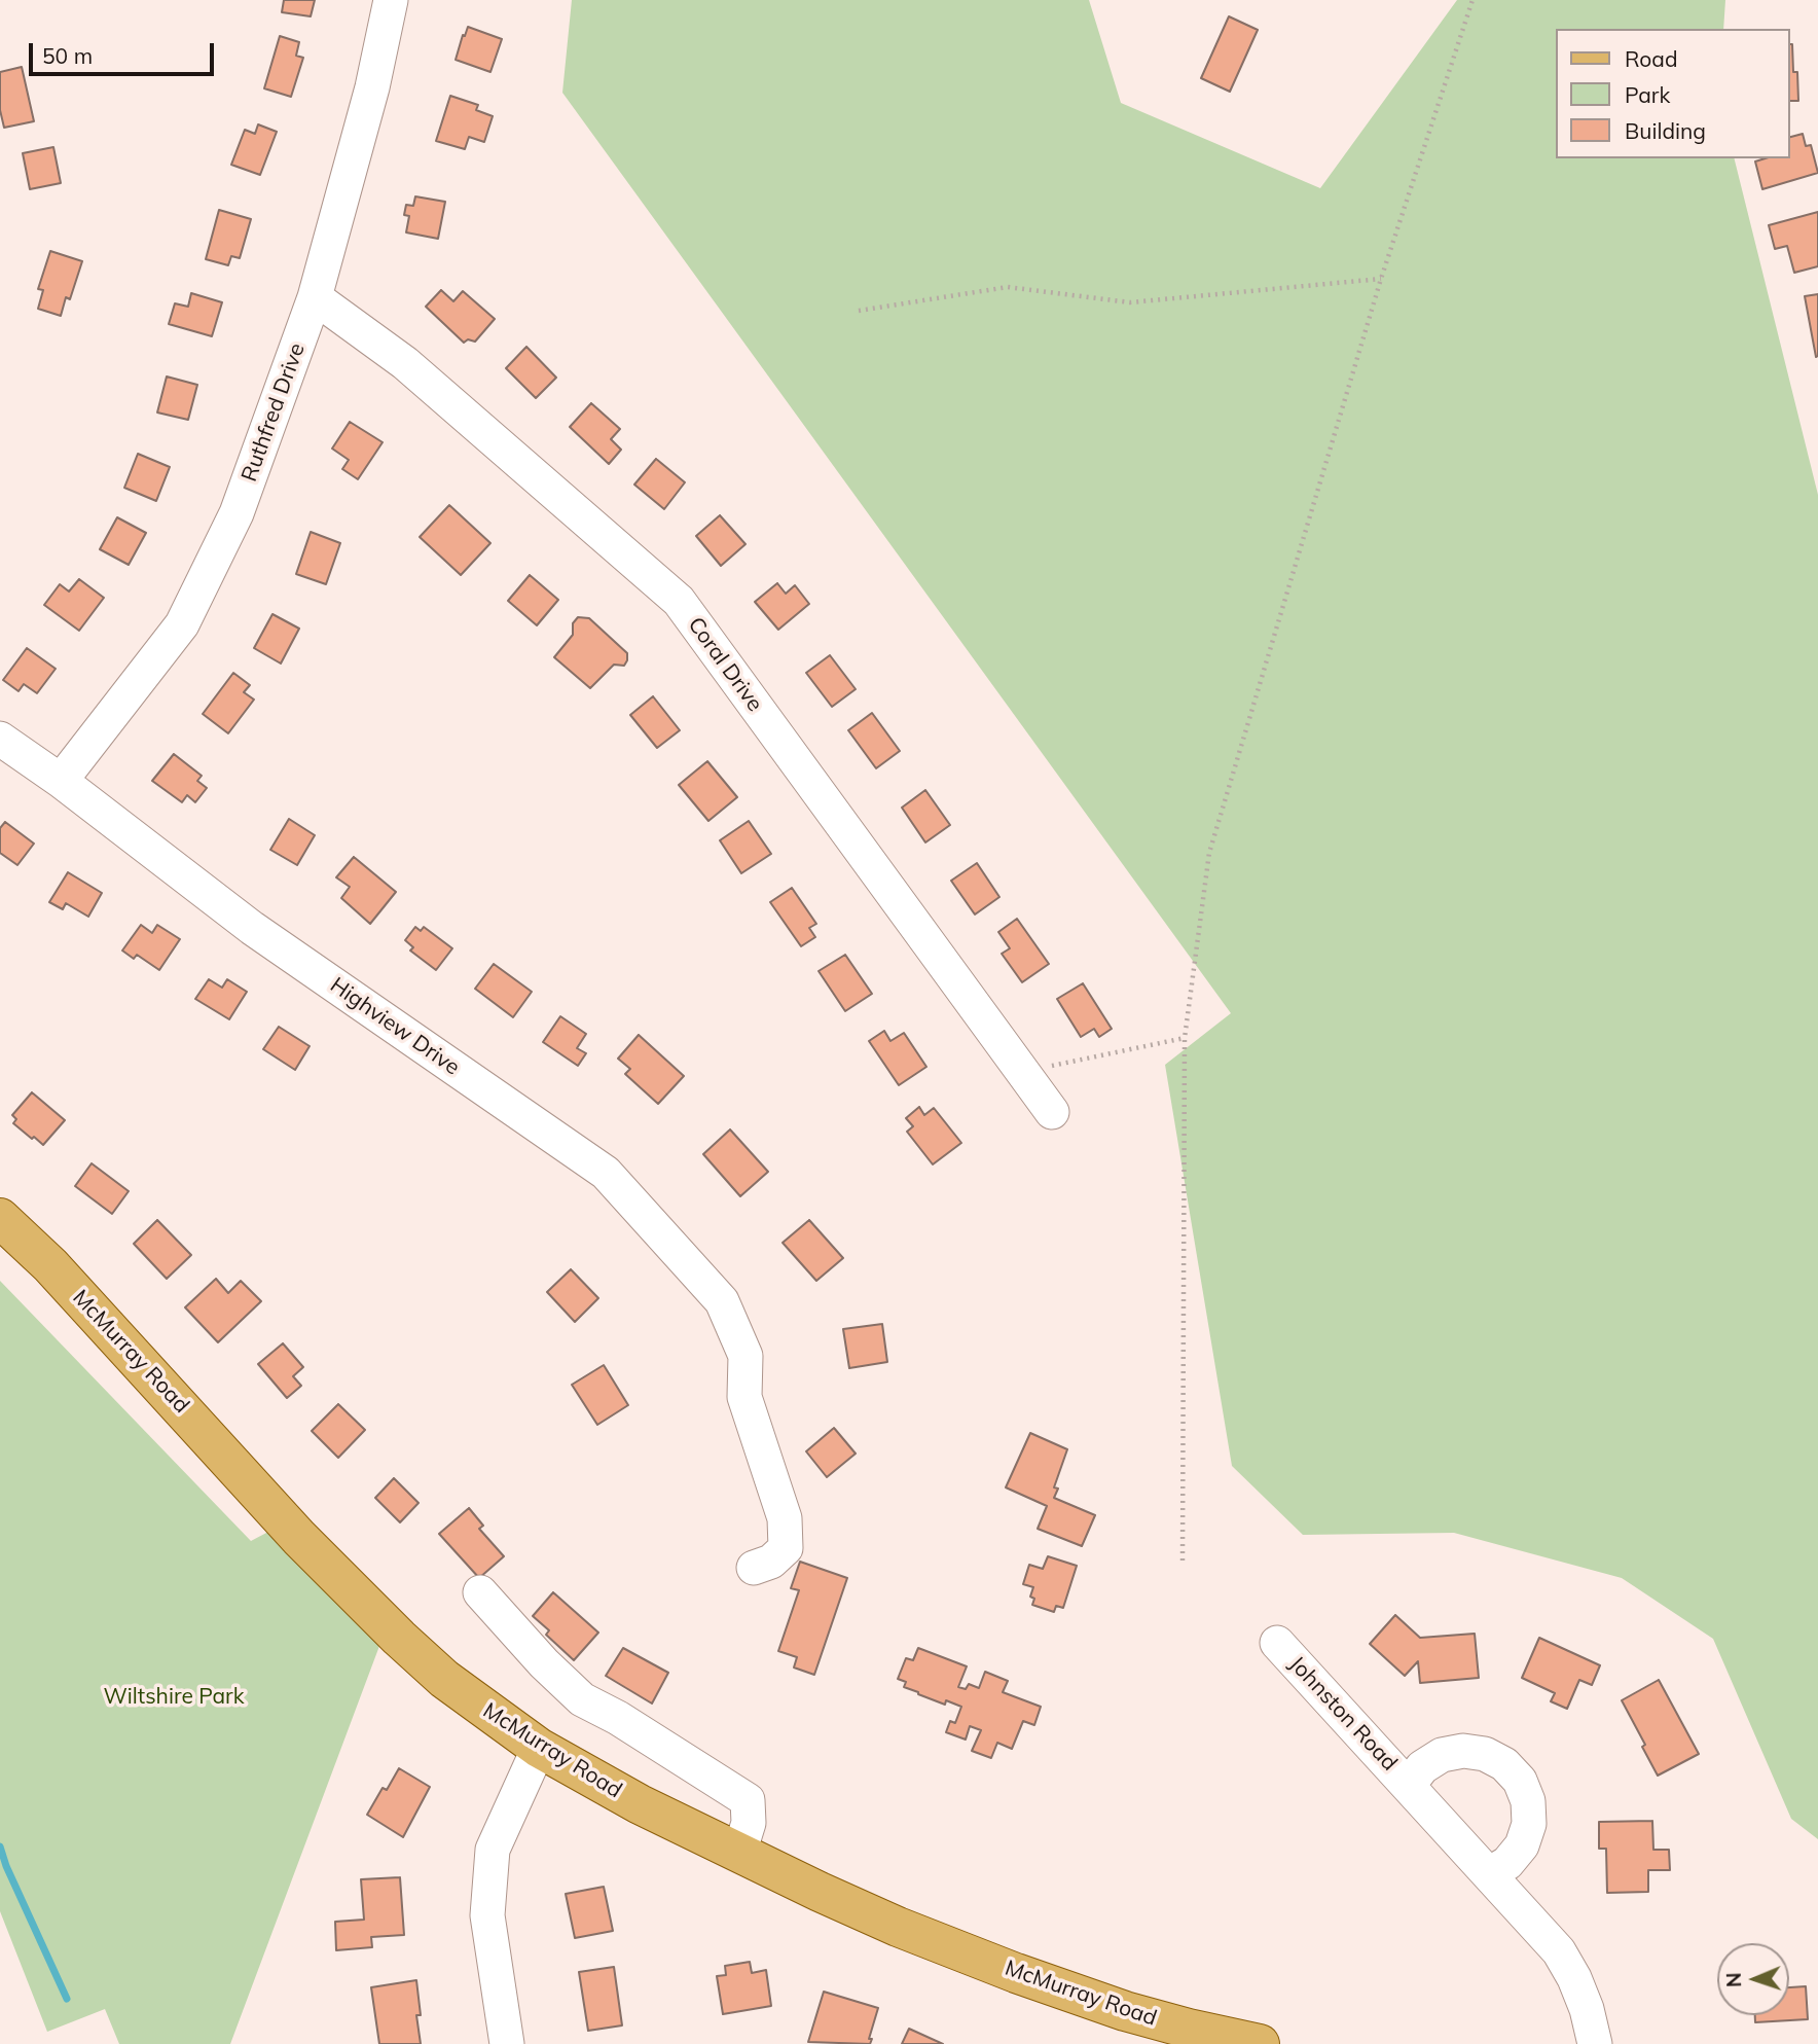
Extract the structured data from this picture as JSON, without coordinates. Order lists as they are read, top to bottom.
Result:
{
  "streets": {
    "main road": ["McMurray Road"],
    "street": [
      "Ruthfred Drive",
      "Coral Drive",
      "Highview Drive",
      "Johnston Road"
    ]
  },
  "crossings": [
    ["Ruthfred Drive", "Coral Drive"],
    ["Ruthfred Drive", "Highview Drive"]
  ],
  "parks": ["Wiltshire Park"],
  "legend": ["Road", "Park", "Building"],
  "scale_bar": "50 m",
  "north": "left"
}
